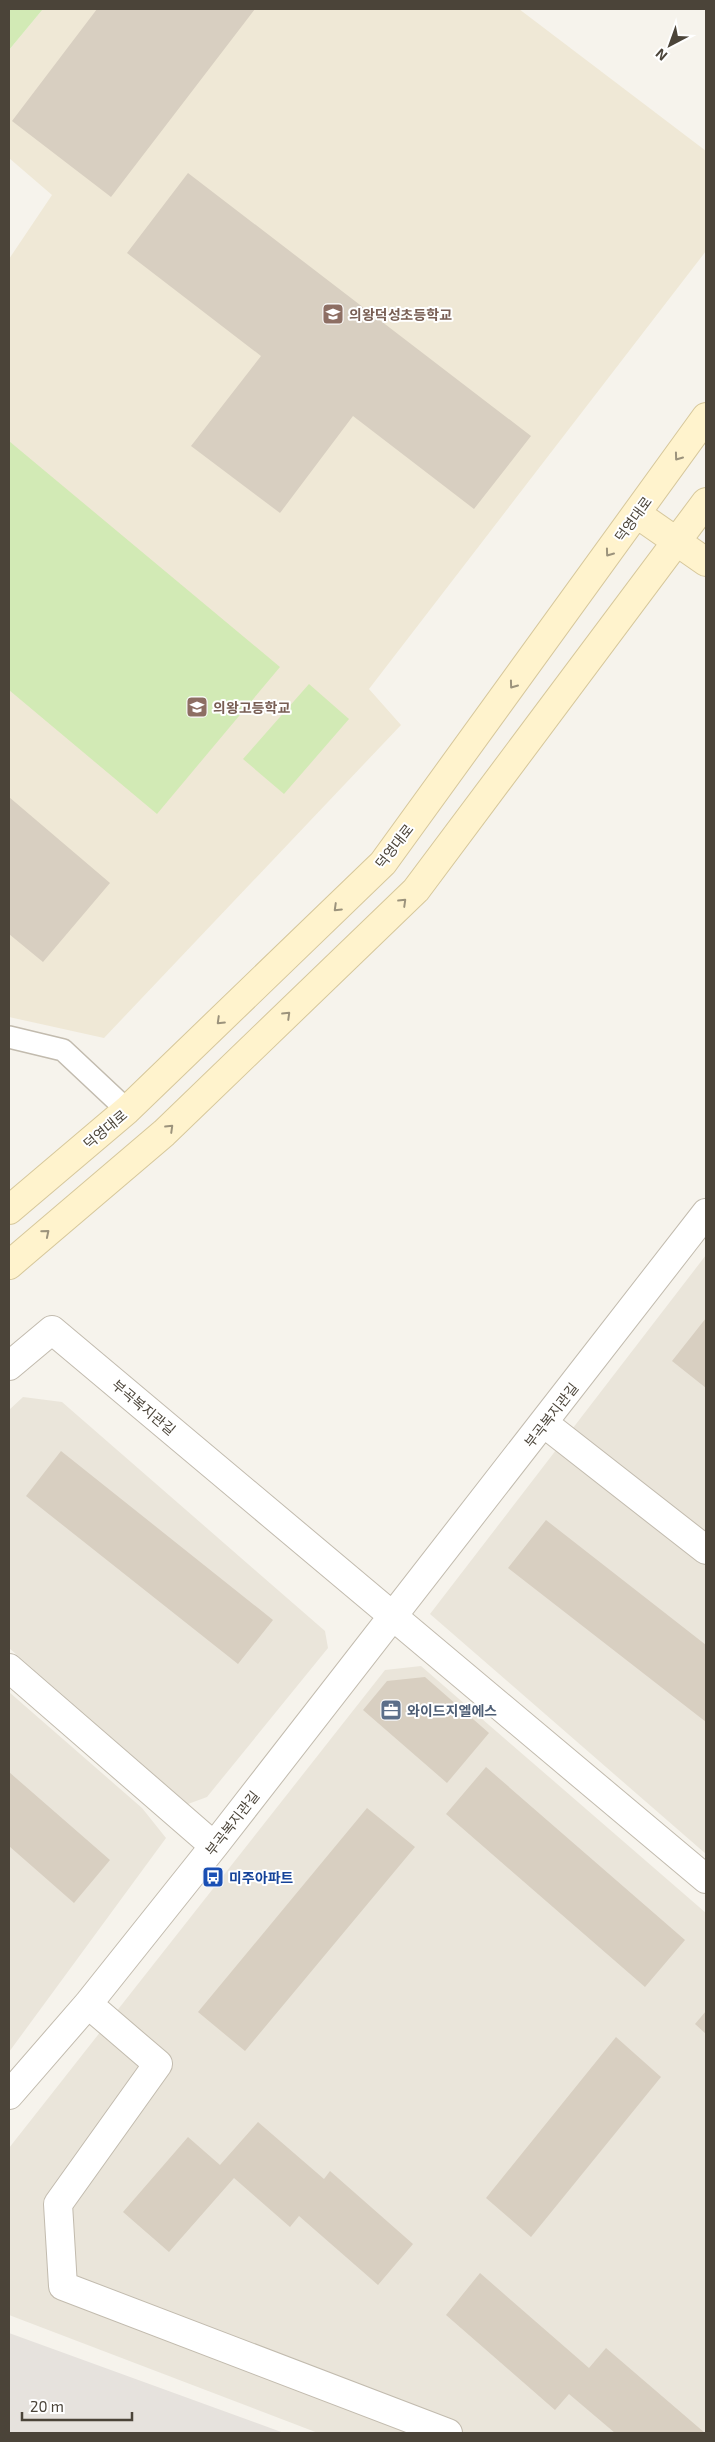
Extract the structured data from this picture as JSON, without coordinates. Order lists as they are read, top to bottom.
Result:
{
  "streets": {
    "street": ["덕영대로", "부곡복지관길"]
  },
  "places": {
    "school or university": ["의왕덕성초등학교", "의왕고등학교"],
    "office": ["와이드지엘에스"],
    "bus stop": ["미주아파트"]
  },
  "scale_bar": "20 m",
  "north": "bottom left"
}
